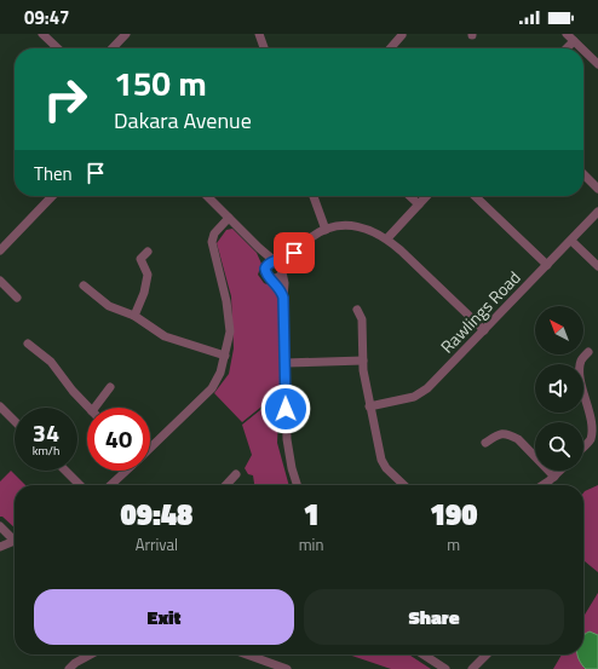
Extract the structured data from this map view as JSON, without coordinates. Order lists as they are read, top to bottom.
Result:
{
  "streets": {
    "street": ["Rawlings Road"]
  },
  "north": "top left",
  "page": {
    "status": "09:47",
    "turn": ["150 m", "Dakara Avenue"],
    "then": "Then",
    "speed": "34 km/h",
    "limit": "40",
    "eta": [
      "09:48",
      "Arrival",
      "1",
      "min",
      "190",
      "m"
    ],
    "buttons": ["Exit", "Share"]
  }
}
